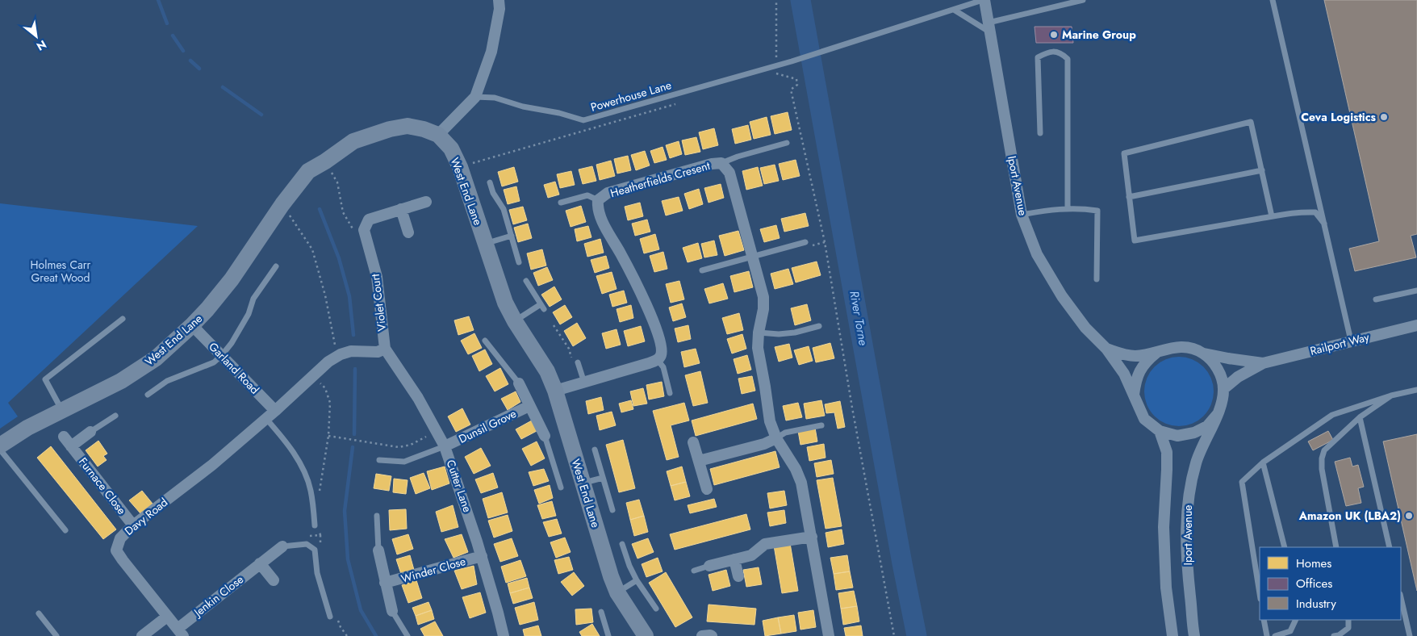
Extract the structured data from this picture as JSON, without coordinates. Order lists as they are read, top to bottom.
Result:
{
  "streets": {
    "street": [
      "Heatherfields Cresent",
      "Iport Avenue",
      "West End Lane",
      "Violet Court",
      "Railport Way",
      "Garland Road",
      "Dunsil Grove",
      "Furnace Close",
      "Cutter Lane",
      "Davy Road",
      "Winder Close",
      "Jenkin Close"
    ],
    "lane": ["Powerhouse Lane"]
  },
  "crossings": [
    ["Iport Avenue", "Railport Way"],
    ["West End Lane", "Garland Road"],
    ["Violet Court", "Cutter Lane"],
    ["Violet Court", "Davy Road"],
    ["Garland Road", "Davy Road"],
    ["Dunsil Grove", "Cutter Lane"],
    ["Furnace Close", "Davy Road"],
    ["Cutter Lane", "Davy Road"],
    ["Cutter Lane", "Winder Close"],
    ["Davy Road", "Jenkin Close"]
  ],
  "water": ["River Torne"],
  "parks": ["Holmes Carr Great Wood"],
  "places": ["Marine Group", "Ceva Logistics", "Amazon UK (LBA2)"],
  "legend": ["Homes", "Offices", "Industry"],
  "north": "bottom right"
}
